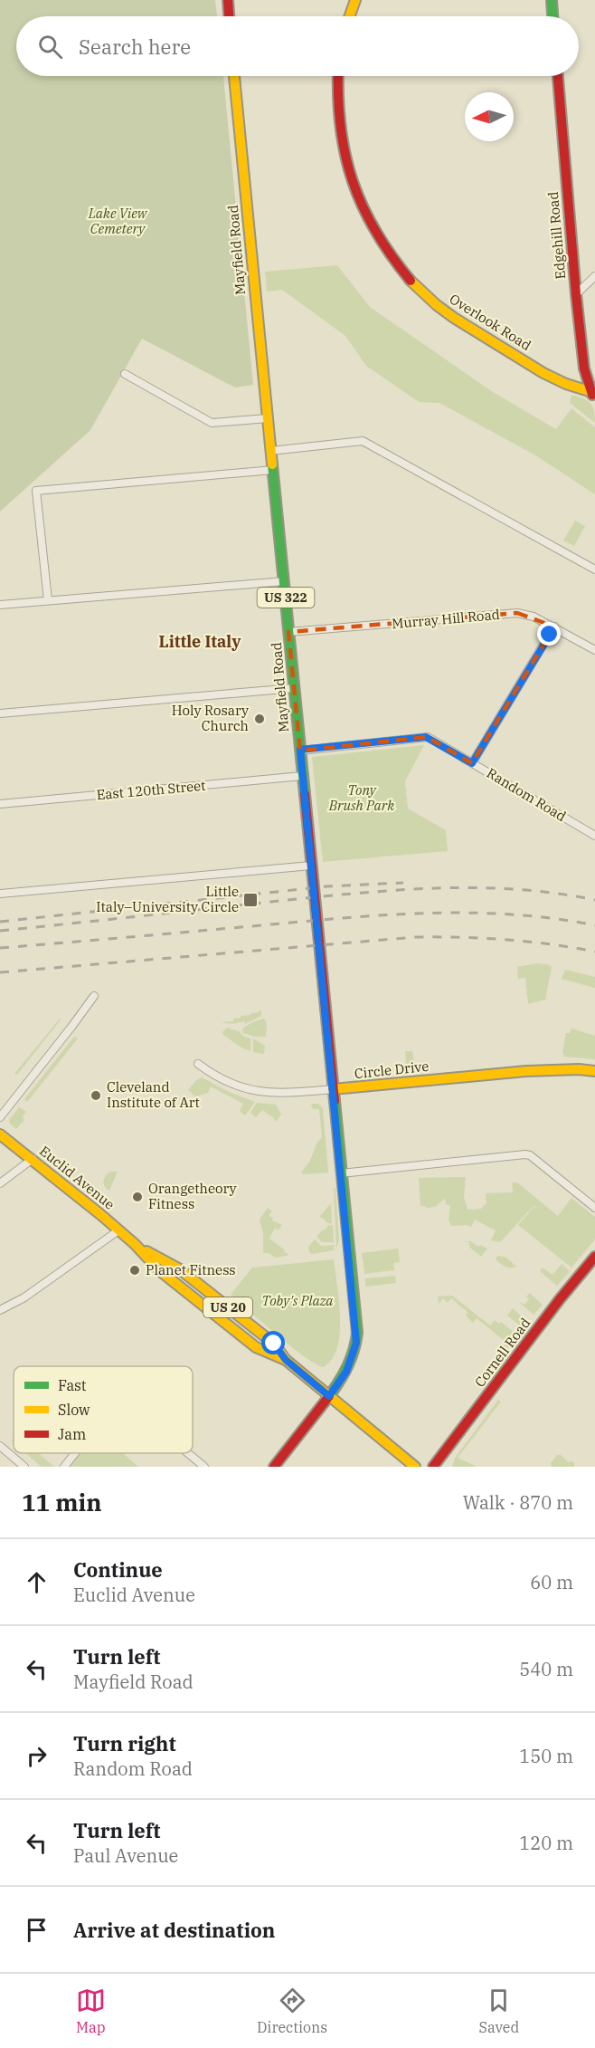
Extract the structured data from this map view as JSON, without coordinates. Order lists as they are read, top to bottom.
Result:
{
  "streets": {
    "main road": [
      "Edgehill Road",
      "Mayfield Road",
      "Overlook Road",
      "US 322",
      "Circle Drive",
      "Euclid Avenue",
      "US 20",
      "Cornell Road"
    ],
    "street": ["Murray Hill Road", "East 120th Street", "Random Road"]
  },
  "crossings": [
    ["Edgehill Road", "Overlook Road"],
    ["Mayfield Road", "Murray Hill Road"],
    ["Mayfield Road", "East 120th Street"],
    ["Mayfield Road", "Random Road"],
    ["Mayfield Road", "Circle Drive"],
    ["Mayfield Road", "Euclid Avenue"]
  ],
  "districts": ["Little Italy"],
  "parks": ["Lake View Cemetery", "Tony Brush Park", "Toby's Plaza"],
  "places": {
    "other": [
      "Holy Rosary Church",
      "Cleveland Institute of Art",
      "Orangetheory Fitness",
      "Planet Fitness"
    ],
    "transit": ["Little Italy–University Circle"]
  },
  "legend": ["Fast", "Slow", "Jam"],
  "north": "left",
  "page": {
    "search": "Search here",
    "heading": ["11 min", "Walk · 870 m"],
    "list": [
      ["Continue", "Euclid Avenue", "60 m"],
      ["Turn left", "Mayfield Road", "540 m"],
      ["Turn right", "Random Road", "150 m"],
      ["Turn left", "Paul Avenue", "120 m"],
      "Arrive at destination"
    ],
    "nav": ["Map", "Directions", "Saved"]
  }
}
